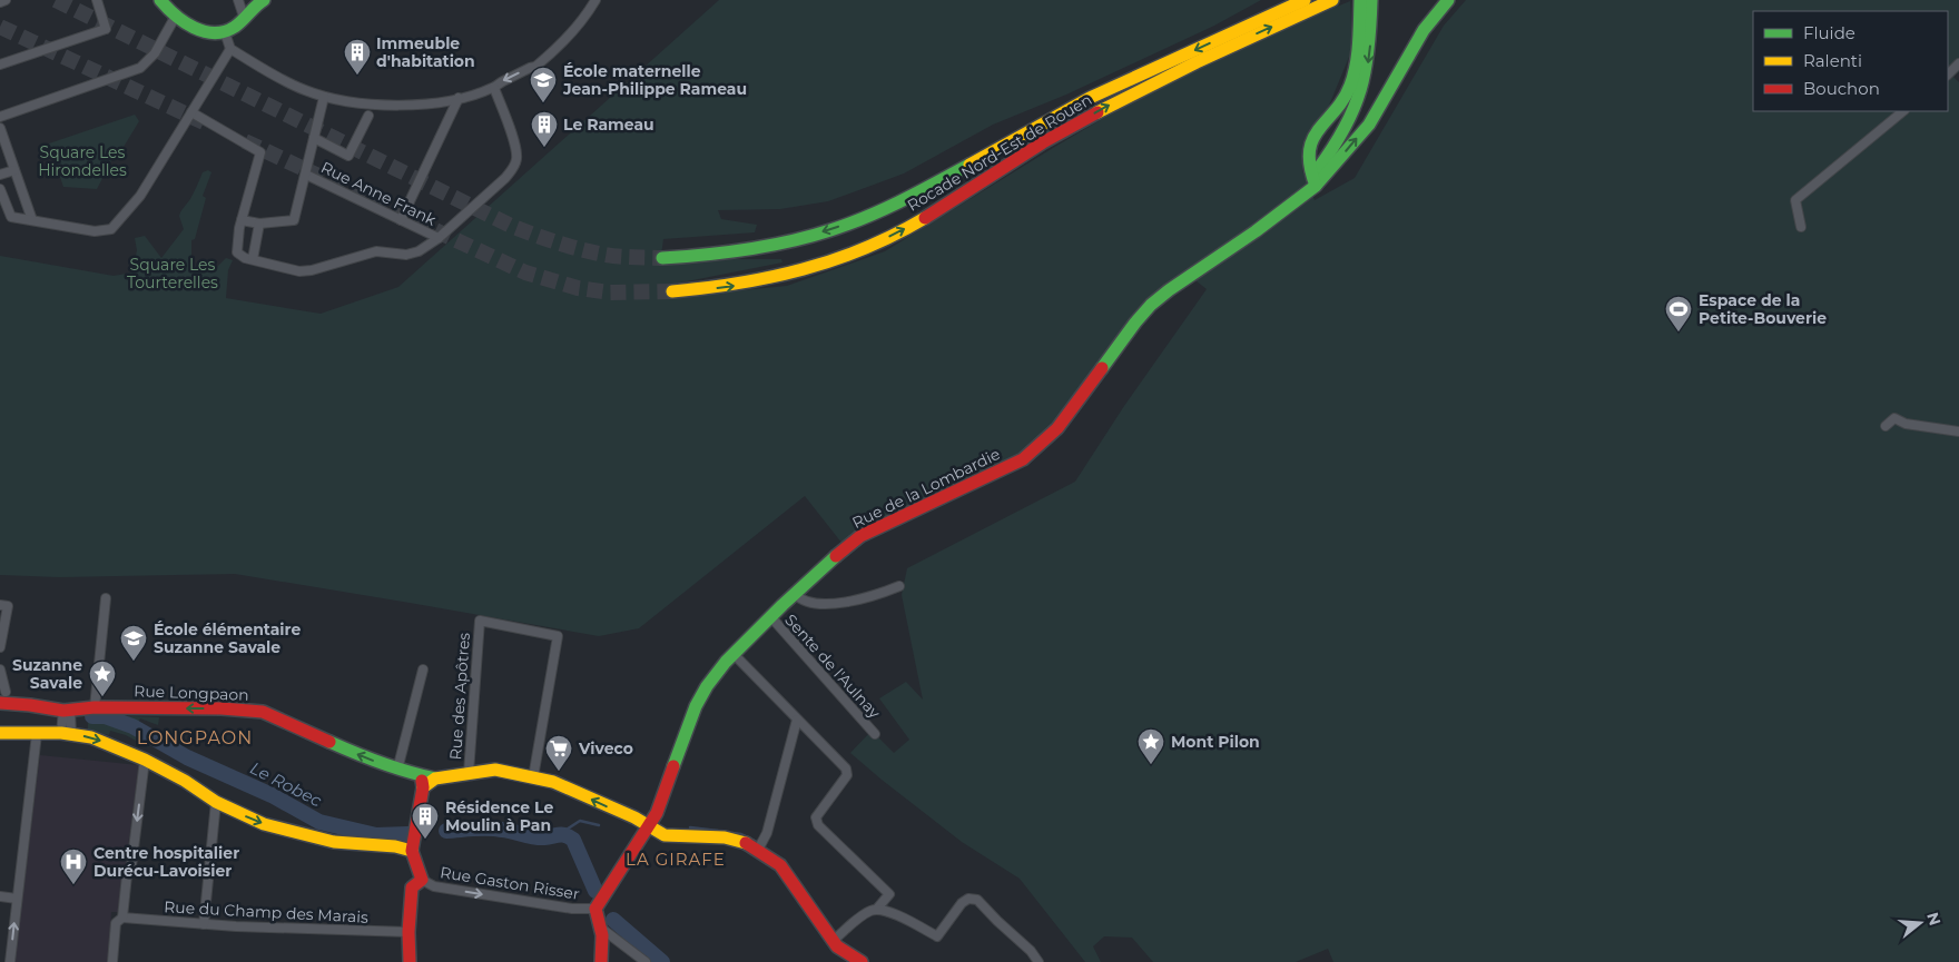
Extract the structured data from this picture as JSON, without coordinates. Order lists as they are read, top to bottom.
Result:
{
  "streets": {
    "main road": ["Rocade Nord-Est de Rouen", "Rue de la Lombardie", "Rue Longpaon"],
    "street": [
      "Rue Anne Frank",
      "Sente de l'Aulnay",
      "Rue des Apôtres",
      "Rue Gaston Risser",
      "Rue du Champ des Marais"
    ]
  },
  "crossings": [
    ["Rue de la Lombardie", "Sente de l'Aulnay"],
    ["Rue de la Lombardie", "Rue Gaston Risser"],
    ["Rue Longpaon", "Rue des Apôtres"]
  ],
  "one_way": ["Rue Gaston Risser"],
  "districts": ["LONGPAON", "LA GIRAFE"],
  "water": ["Le Robec"],
  "parks": ["Square Les Hirondelles", "Square Les Tourterelles"],
  "places": {
    "building": ["Immeuble d'habitation", "Le Rameau", "Résidence Le Moulin à Pan"],
    "school or university": ["École maternelle Jean-Philippe Rameau", "École élémentaire Suzanne Savale"],
    "sports": ["Espace de la Petite-Bouverie"],
    "place": ["Suzanne Savale", "Mont Pilon"],
    "supermarket": ["Viveco"],
    "hospital": ["Centre hospitalier Durécu-Lavoisier"]
  },
  "legend": ["Fluide", "Ralenti", "Bouchon"],
  "north": "right"
}
